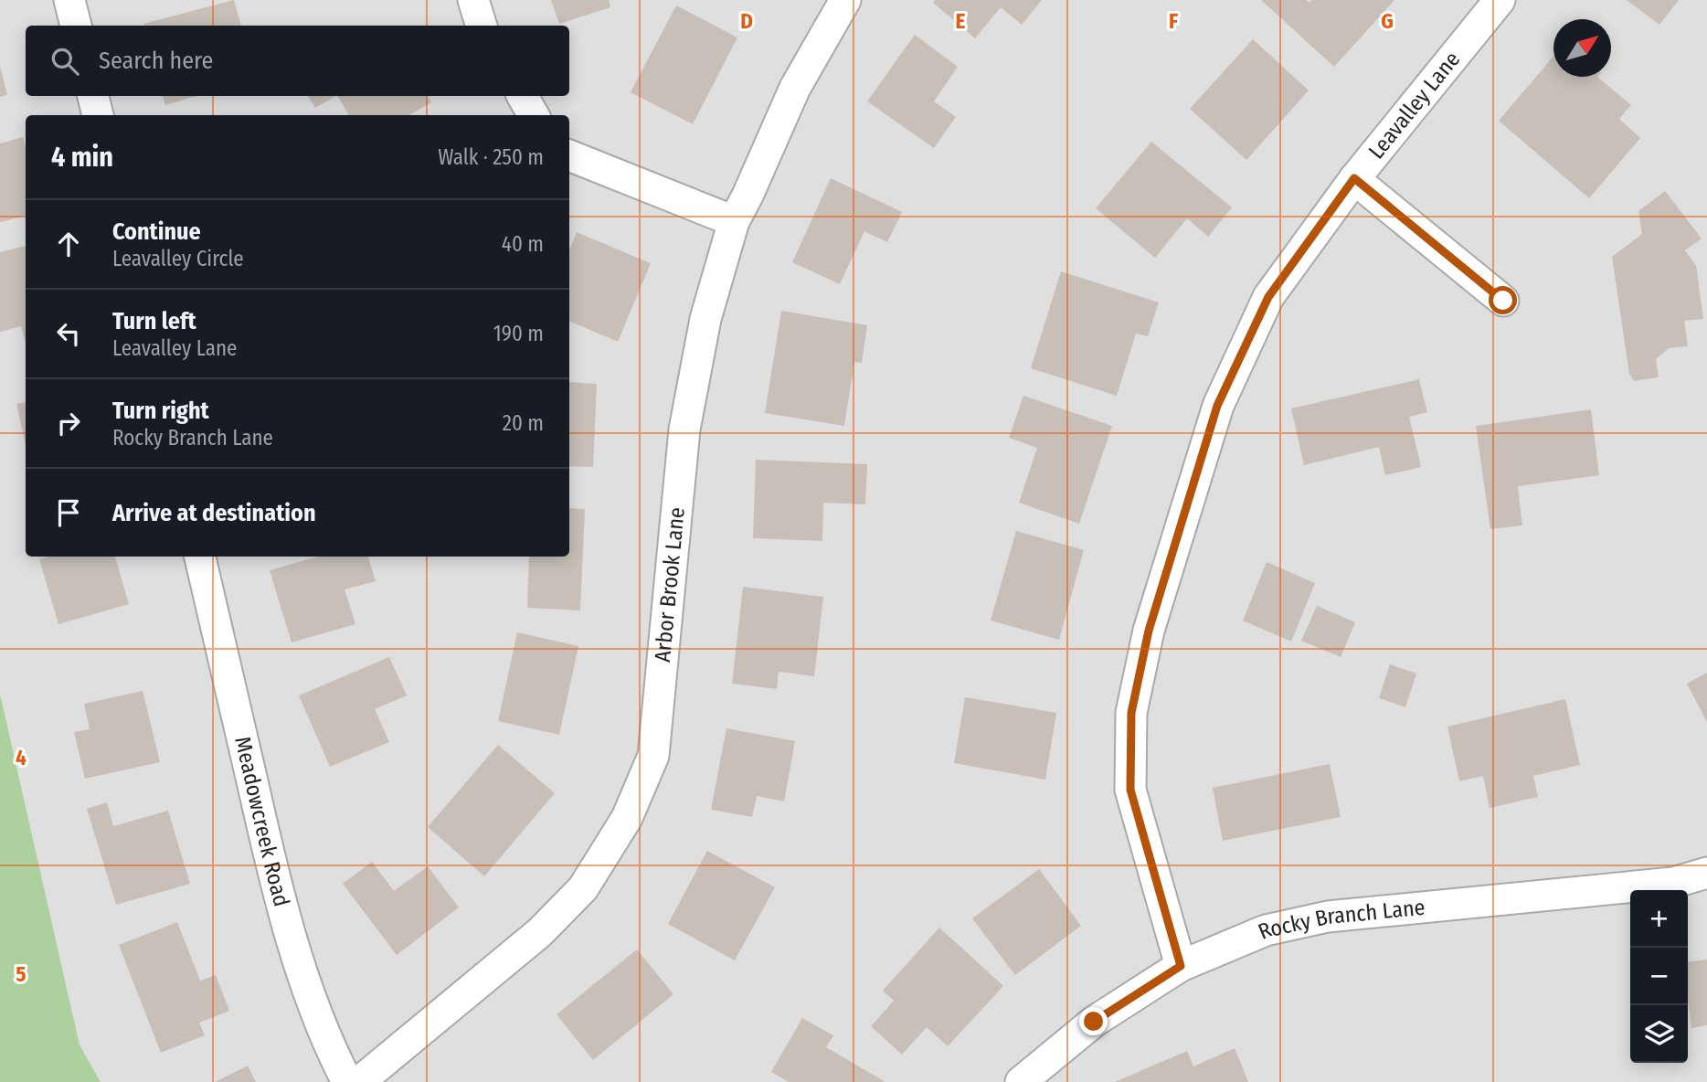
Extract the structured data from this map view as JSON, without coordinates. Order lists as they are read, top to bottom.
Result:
{
  "streets": {
    "street": [
      "Leavalley Lane",
      "Arbor Brook Lane",
      "Meadowcreek Road",
      "Rocky Branch Lane"
    ]
  },
  "crossings": [
    ["Leavalley Lane", "Rocky Branch Lane"]
  ],
  "north": "top right",
  "page": {
    "search": "Search here",
    "heading": ["4 min", "Walk · 250 m"],
    "list": [
      ["Continue", "Leavalley Circle", "40 m"],
      ["Turn left", "Leavalley Lane", "190 m"],
      ["Turn right", "Rocky Branch Lane", "20 m"],
      "Arrive at destination"
    ],
    "map_buttons": ["+", "−"]
  },
  "grid": {
    "columns": [
      "D",
      "E",
      "F",
      "G"
    ],
    "rows": ["4", "5"]
  }
}
